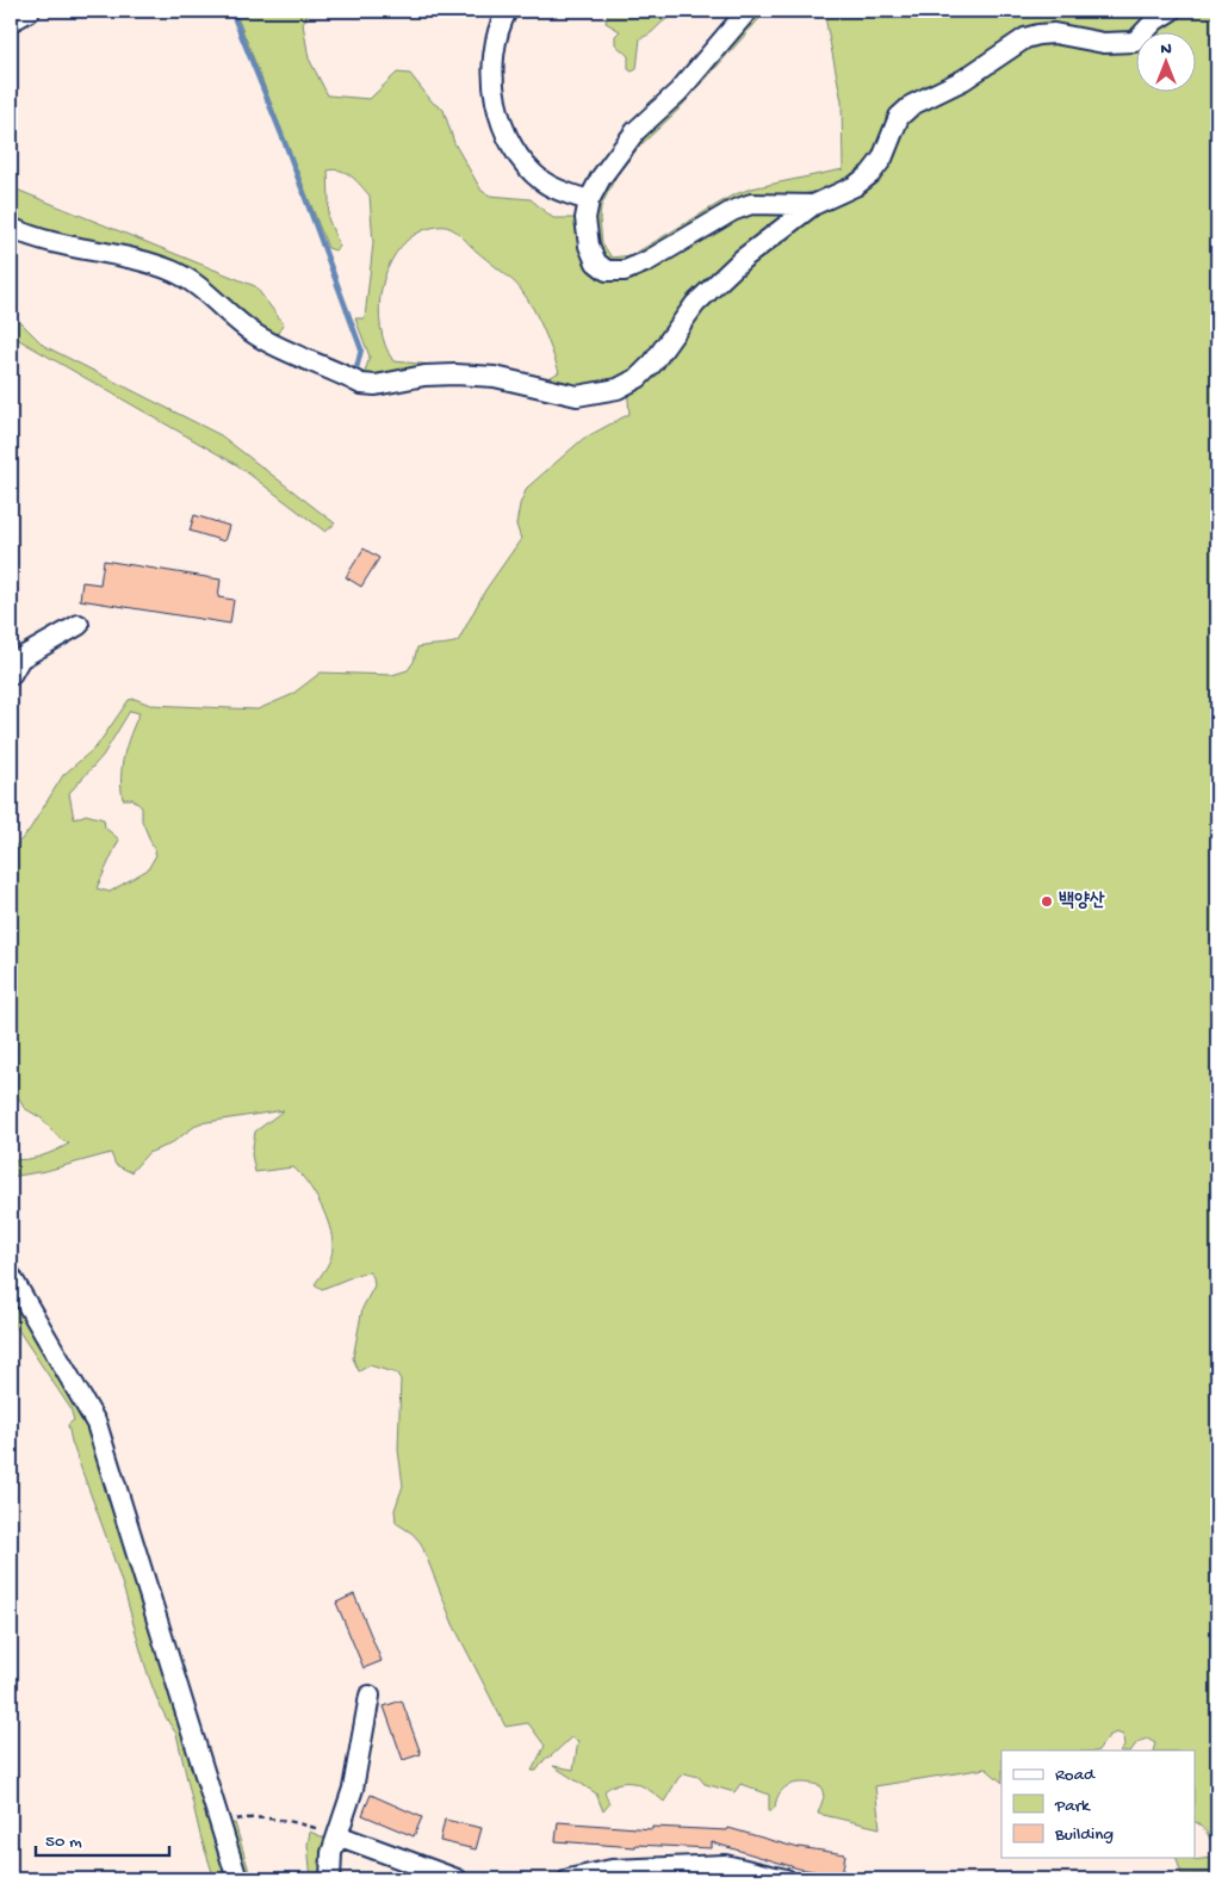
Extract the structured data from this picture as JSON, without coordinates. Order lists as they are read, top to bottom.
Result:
{
  "places": ["백양산"],
  "legend": ["Road", "Park", "Building"],
  "scale_bar": "50 m",
  "north": "top"
}
